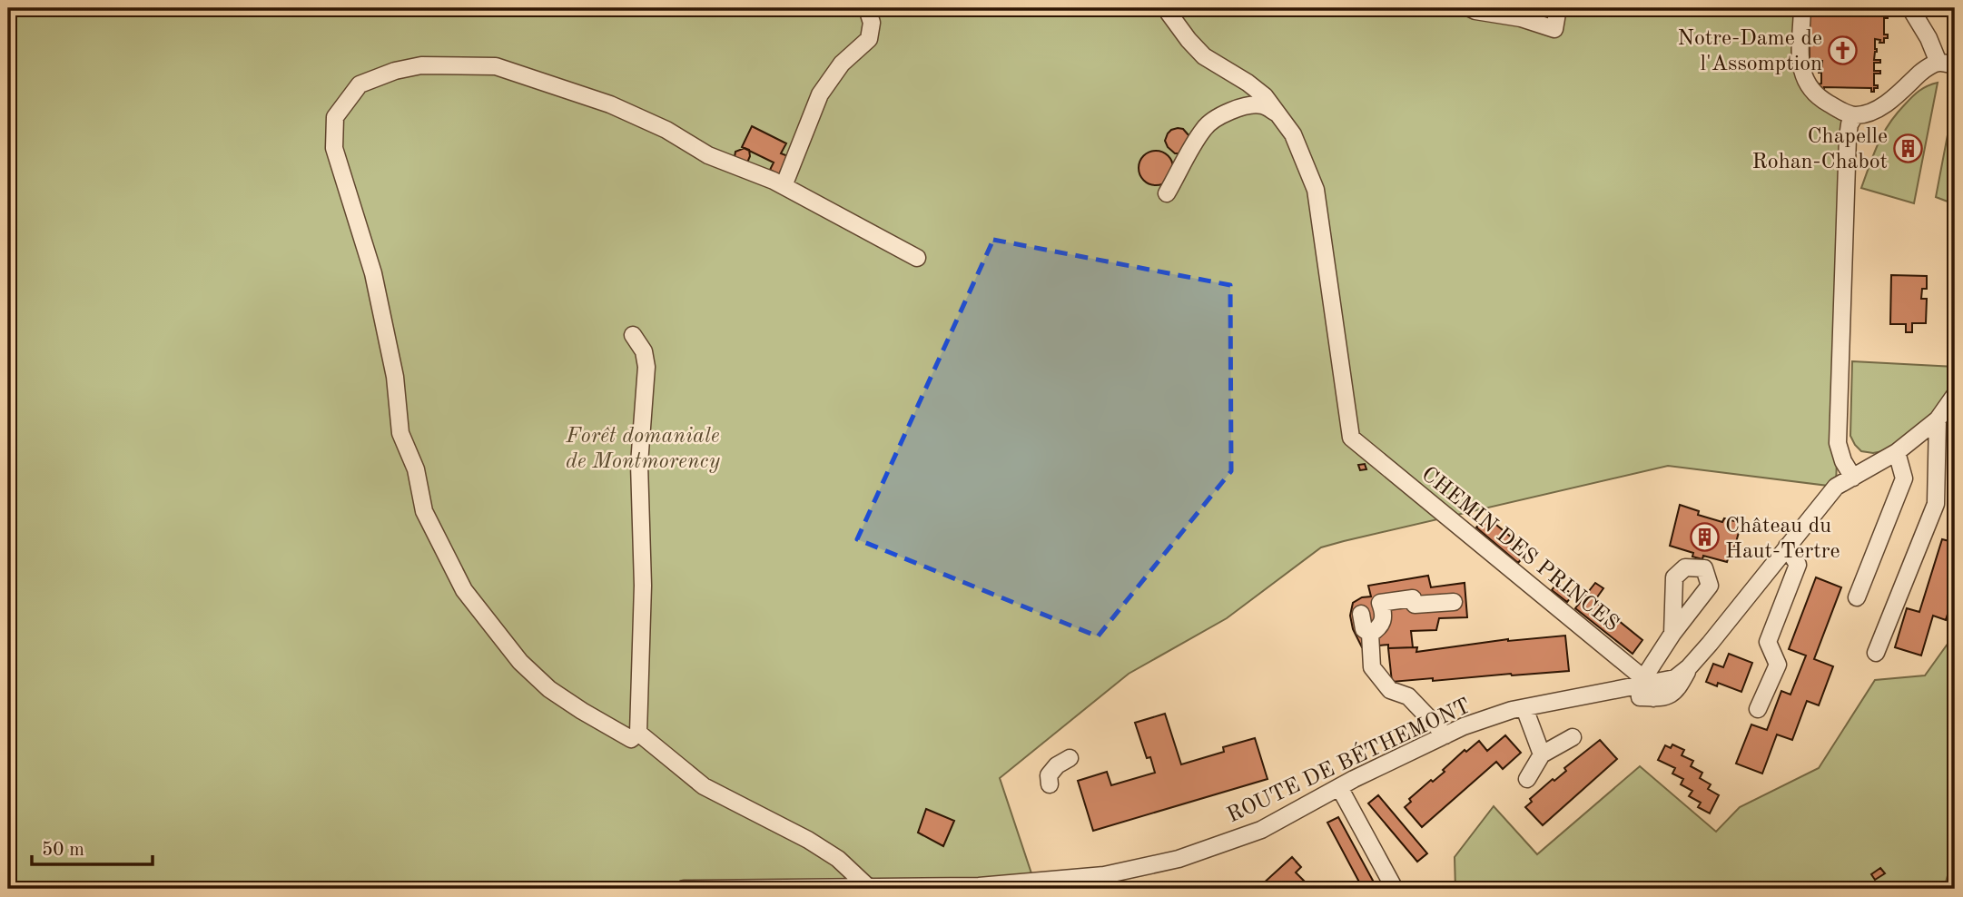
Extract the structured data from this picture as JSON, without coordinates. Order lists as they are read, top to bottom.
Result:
{
  "streets": {
    "street": ["CHEMIN DES PRINCES", "ROUTE DE BÉTHEMONT"]
  },
  "crossings": [
    ["CHEMIN DES PRINCES", "ROUTE DE BÉTHEMONT"]
  ],
  "parks": ["Forêt domaniale de Montmorency"],
  "places": {
    "church": ["Notre-Dame de l'Assomption"],
    "building": ["Chapelle Rohan-Chabot", "Château du Haut-Tertre"]
  },
  "scale_bar": "50 m"
}
